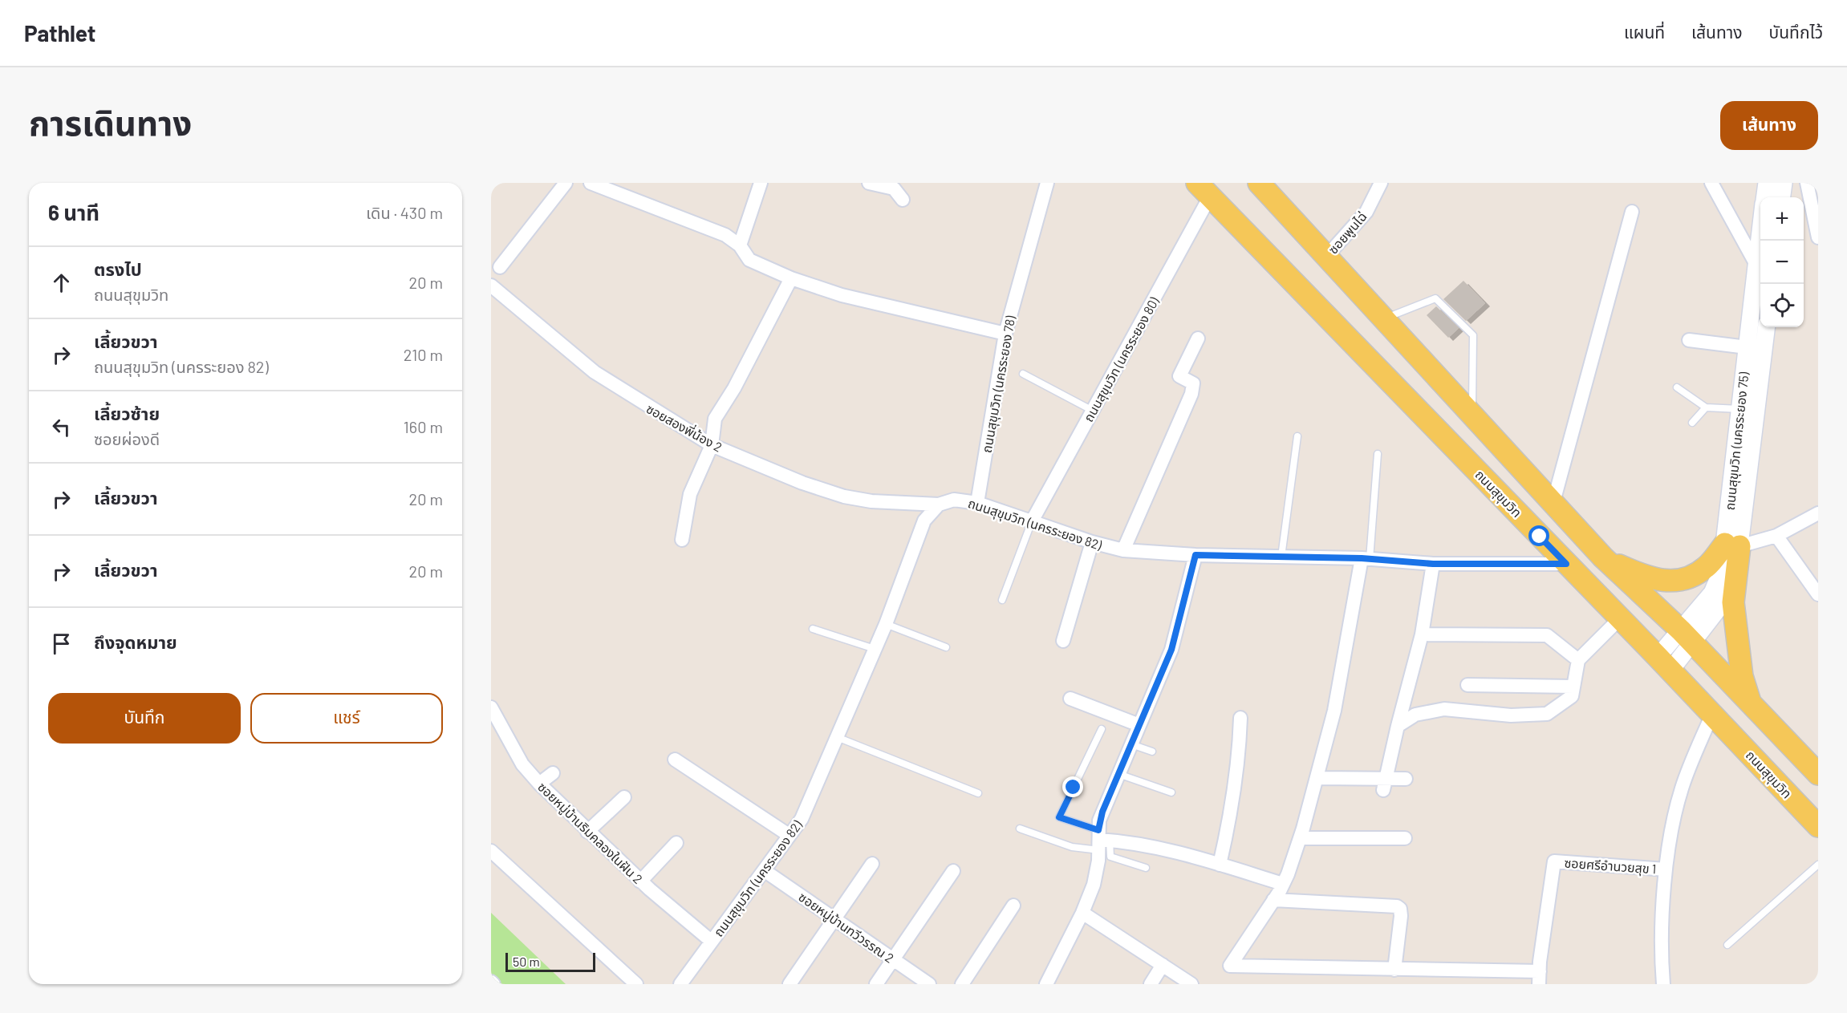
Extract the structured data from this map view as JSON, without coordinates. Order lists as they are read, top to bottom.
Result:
{
  "streets": {
    "main road": ["ถนนสุขุมวิท"],
    "street": [
      "ซอยพูนไฉ่",
      "ถนนสุขุมวิท (นครระยอง 80)",
      "ถนนสุขุมวิท (นครระยอง 78)",
      "ซอยสองพี่น้อง 2",
      "ถนนสุขุมวิท (นครระยอง 75)",
      "ถนนสุขุมวิท (นครระยอง 82)",
      "ซอยหมู่บ้านริมคลองในฝัน 2",
      "ซอยศรีอำนวยสุข 1",
      "ซอยหมู่บ้านทวีวรรณ 2"
    ]
  },
  "crossings": [
    ["ถนนสุขุมวิท (นครระยอง 80)", "ถนนสุขุมวิท"],
    ["ถนนสุขุมวิท (นครระยอง 80)", "ถนนสุขุมวิท (นครระยอง 82)"],
    ["ถนนสุขุมวิท (นครระยอง 78)", "ถนนสุขุมวิท (นครระยอง 82)"],
    ["ซอยสองพี่น้อง 2", "ถนนสุขุมวิท (นครระยอง 82)"],
    ["ถนนสุขุมวิท (นครระยอง 75)", "ถนนสุขุมวิท"],
    ["ถนนสุขุมวิท", "ถนนสุขุมวิท (นครระยอง 82)"],
    ["ถนนสุขุมวิท (นครระยอง 82)", "ซอยหมู่บ้านริมคลองในฝัน 2"],
    ["ถนนสุขุมวิท (นครระยอง 82)", "ซอยหมู่บ้านทวีวรรณ 2"]
  ],
  "scale_bar": "50 m",
  "page": {
    "header": "Pathlet",
    "nav": ["แผนที่", "เส้นทาง", "บันทึกไว้"],
    "title": "การเดินทาง",
    "buttons": [
      "เส้นทาง",
      ["บันทึก", "แชร์"]
    ],
    "heading": ["6 นาที", "เดิน · 430 m"],
    "map_buttons": ["+", "−"],
    "list": [
      ["ตรงไป", "ถนนสุขุมวิท", "20 m"],
      ["เลี้ยวขวา", "ถนนสุขุมวิท (นครระยอง 82)", "210 m"],
      ["เลี้ยวซ้าย", "ซอยผ่องดี", "160 m"],
      ["เลี้ยวขวา", "20 m"],
      ["เลี้ยวขวา", "20 m"],
      "ถึงจุดหมาย"
    ],
    "scale": "50 m"
  }
}
